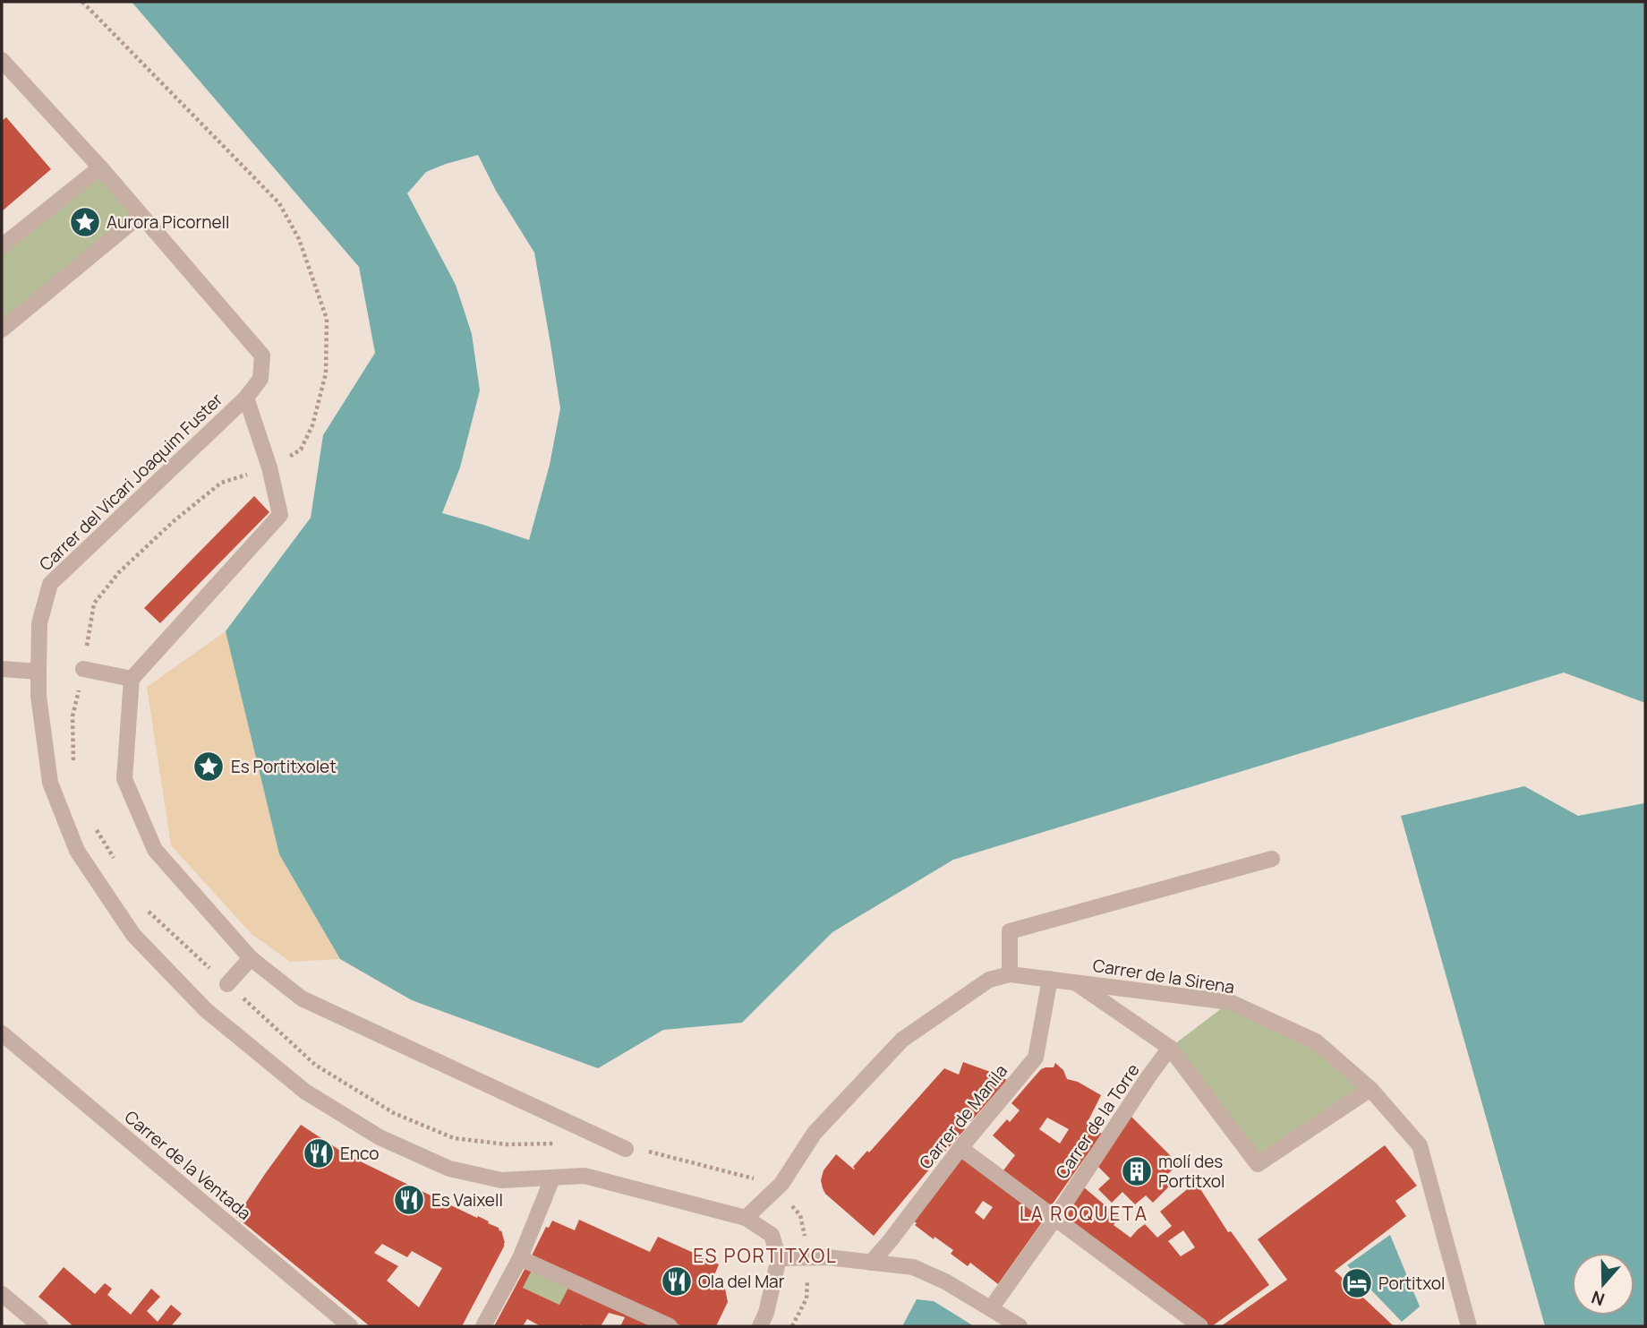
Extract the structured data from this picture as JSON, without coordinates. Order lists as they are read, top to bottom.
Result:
{
  "streets": {
    "street": [
      "Carrer del Vicari Joaquim Fuster",
      "Carrer de la Sirena",
      "Carrer de Manila",
      "Carrer de la Torre",
      "Carrer de la Ventada"
    ]
  },
  "crossings": [
    ["Carrer del Vicari Joaquim Fuster", "Carrer de la Sirena"],
    ["Carrer de la Sirena", "Carrer de Manila"]
  ],
  "districts": ["LA ROQUETA", "ES PORTITXOL"],
  "places": {
    "place": ["Aurora Picornell", "Es Portitxolet"],
    "restaurant": ["Enco", "Es Vaixell", "Ola del Mar"],
    "building": ["molí des Portitxol"],
    "hotel": ["Portitxol"]
  },
  "north": "bottom"
}
